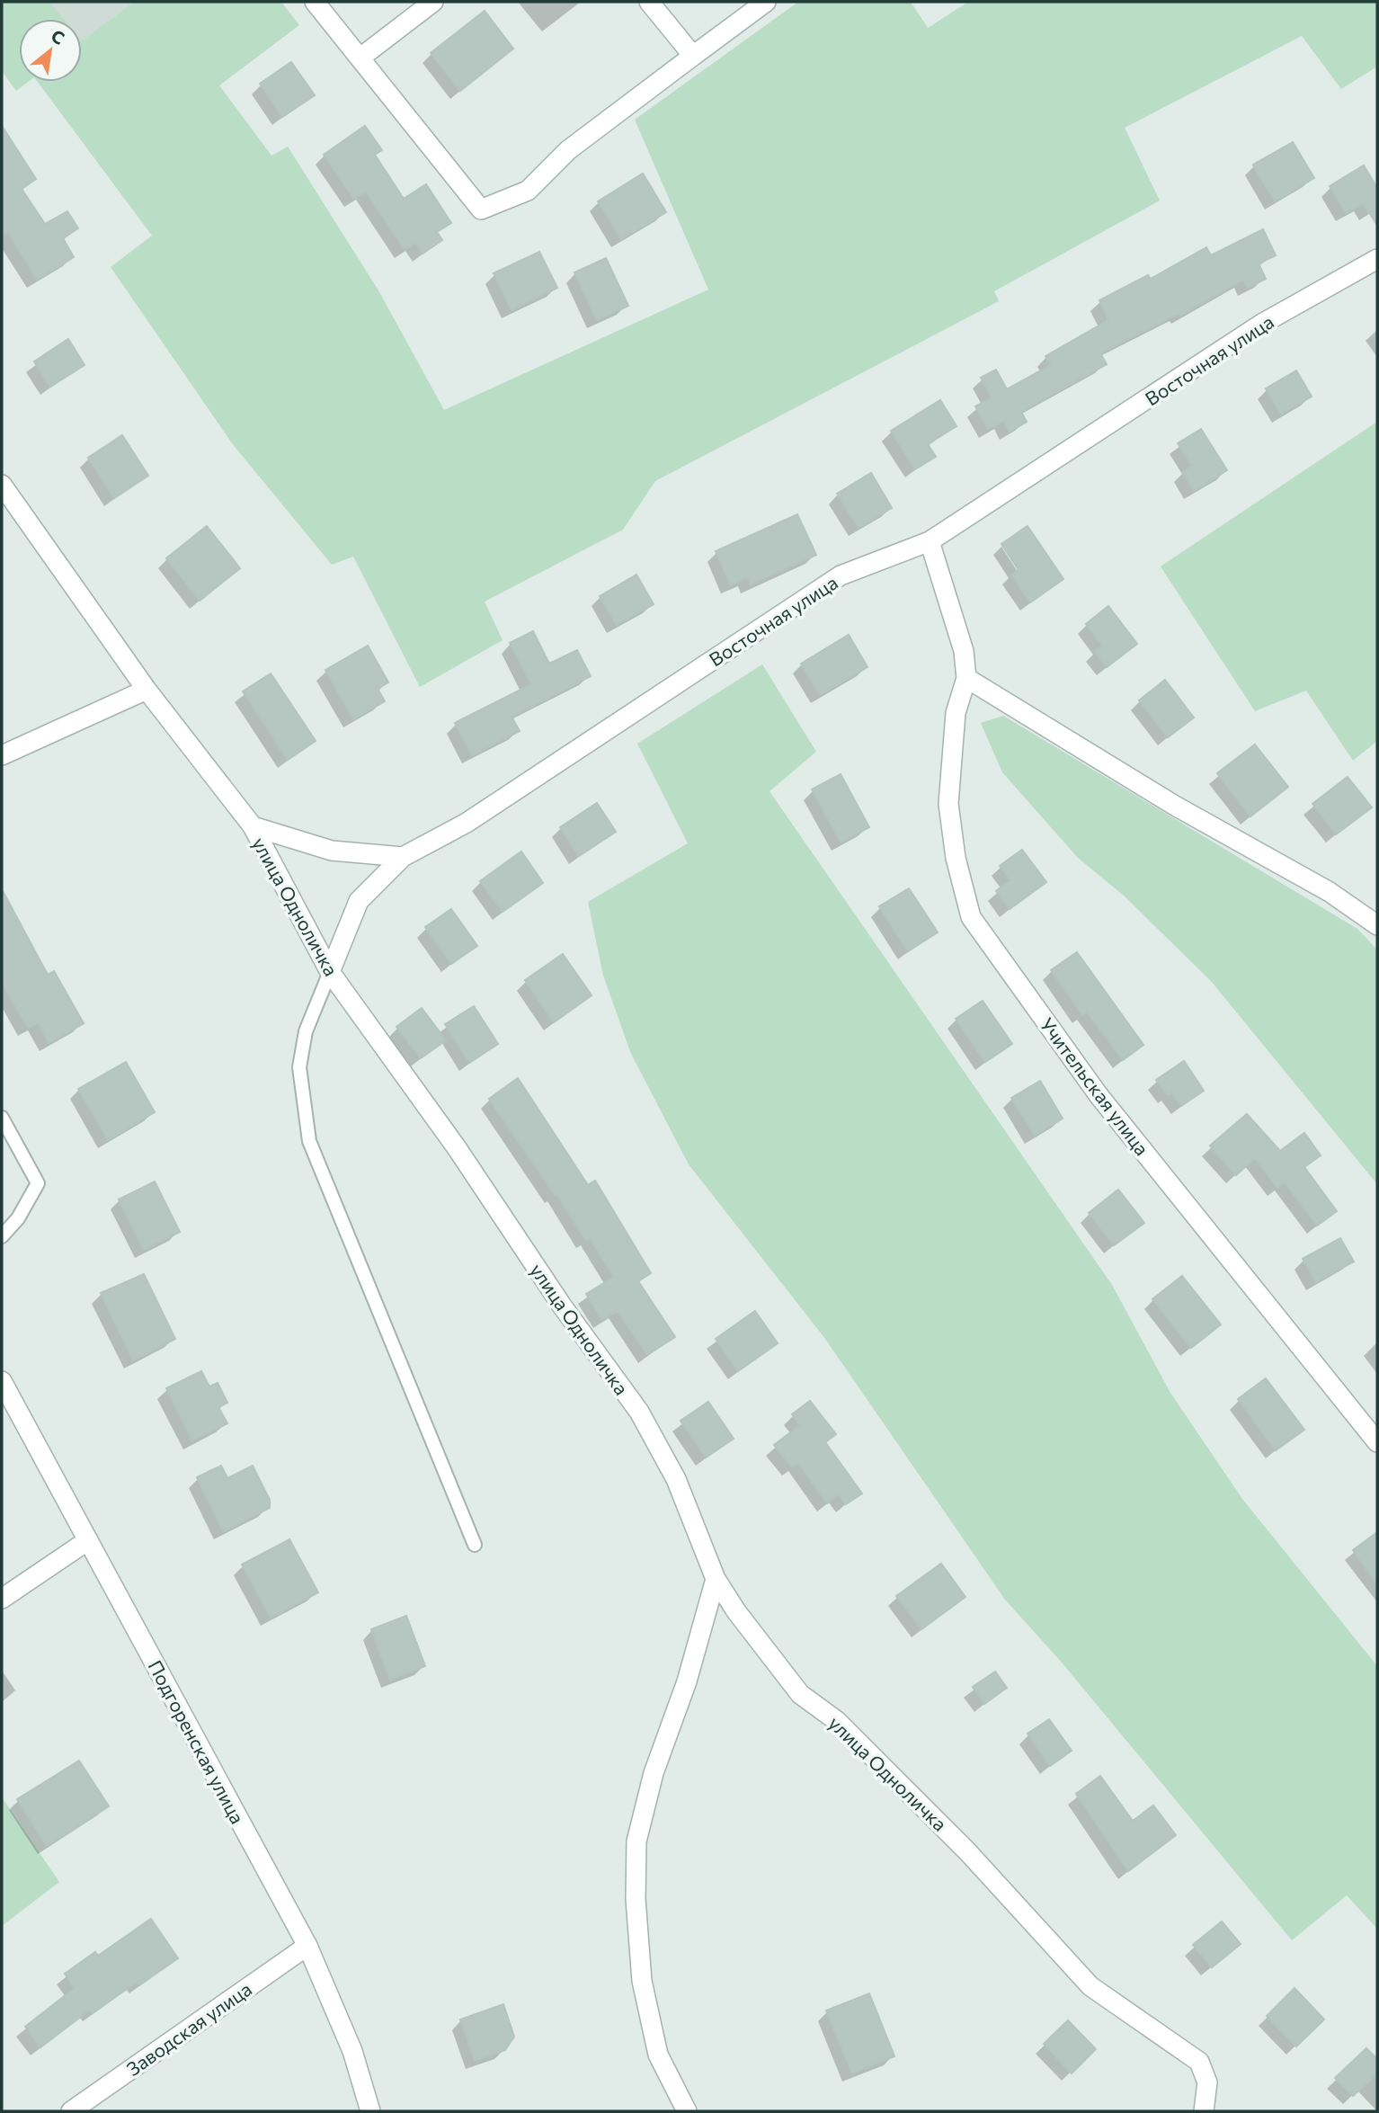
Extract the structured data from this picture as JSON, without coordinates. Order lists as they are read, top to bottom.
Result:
{
  "streets": {
    "street": [
      "Восточная улица",
      "улица Одноличка",
      "Учительская улица",
      "Подгоренская улица",
      "Заводская улица"
    ]
  },
  "crossings": [
    ["Восточная улица", "улица Одноличка"],
    ["Восточная улица", "Учительская улица"],
    ["Подгоренская улица", "Заводская улица"]
  ],
  "north": "top right"
}
